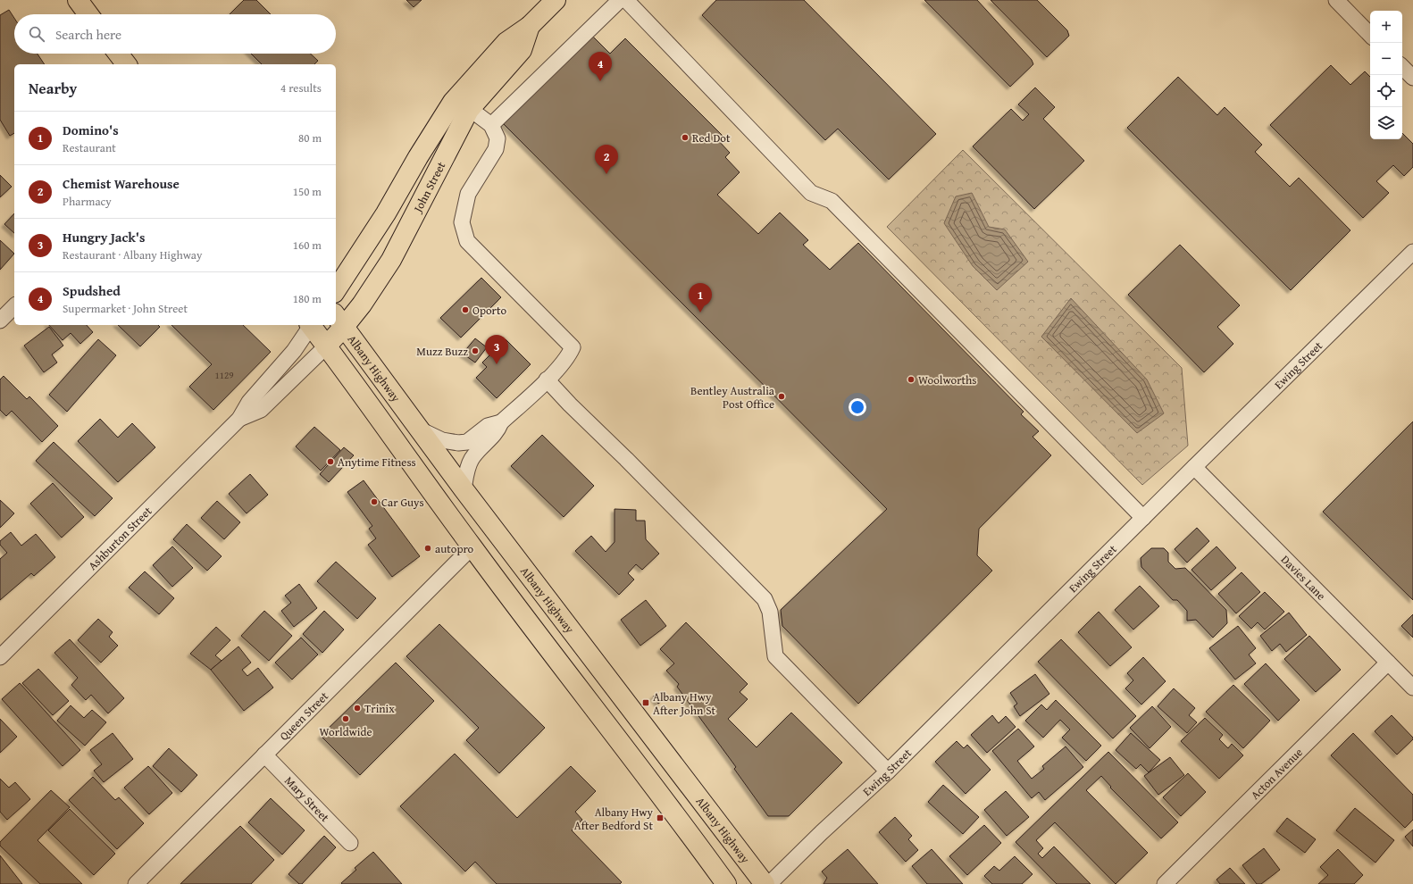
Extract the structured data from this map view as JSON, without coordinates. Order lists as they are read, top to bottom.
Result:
{
  "streets": {
    "main road": ["John Street", "Albany Highway"],
    "street": [
      "Ewing Street",
      "Ashburton Street",
      "Davies Lane",
      "Queen Street",
      "Acton Avenue",
      "Mary Street"
    ]
  },
  "crossings": [
    ["John Street", "Albany Highway"],
    ["John Street", "Ashburton Street"],
    ["Ewing Street", "Davies Lane"],
    ["Davies Lane", "Acton Avenue"],
    ["Queen Street", "Mary Street"]
  ],
  "places": {
    "other": [
      "Red Dot",
      "Oporto",
      "Muzz Buzz",
      "Woolworths",
      "Bentley Australia Post Office",
      "Anytime Fitness",
      "Car Guys",
      "autopro",
      "Trinix",
      "Worldwide"
    ],
    "transit": ["Albany Hwy After John St", "Albany Hwy After Bedford St"]
  },
  "house_numbers": ["1129"],
  "page": {
    "map_buttons": ["+", "−"],
    "search": "Search here",
    "pins": [
      "4",
      "2",
      "1",
      "3"
    ],
    "heading": ["Nearby", "4 results"],
    "list": [
      {
        "mark": "1",
        "name": "Domino's",
        "note": "Restaurant",
        "value": "80 m"
      },
      {
        "mark": "2",
        "name": "Chemist Warehouse",
        "note": "Pharmacy",
        "value": "150 m"
      },
      {
        "mark": "3",
        "name": "Hungry Jack's",
        "note": "Restaurant · Albany Highway",
        "value": "160 m"
      },
      {
        "mark": "4",
        "name": "Spudshed",
        "note": "Supermarket · John Street",
        "value": "180 m"
      }
    ]
  }
}
